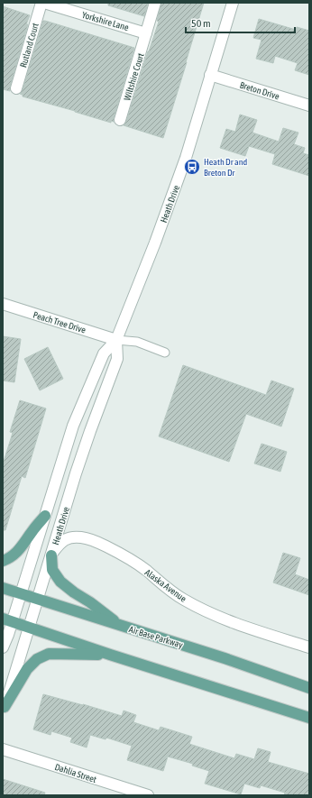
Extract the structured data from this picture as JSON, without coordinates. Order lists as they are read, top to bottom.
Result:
{
  "streets": {
    "main road": ["Air Base Parkway"],
    "street": [
      "Yorkshire Lane",
      "Rutland Court",
      "Wiltshire Court",
      "Breton Drive",
      "Heath Drive",
      "Peach Tree Drive",
      "Alaska Avenue",
      "Dahlia Street"
    ]
  },
  "crossings": [
    ["Yorkshire Lane", "Rutland Court"],
    ["Yorkshire Lane", "Wiltshire Court"],
    ["Breton Drive", "Heath Drive"],
    ["Heath Drive", "Peach Tree Drive"],
    ["Heath Drive", "Alaska Avenue"],
    ["Heath Drive", "Air Base Parkway"]
  ],
  "places": {
    "bus stop": ["Heath Dr and Breton Dr"]
  },
  "scale_bar": "50 m"
}
